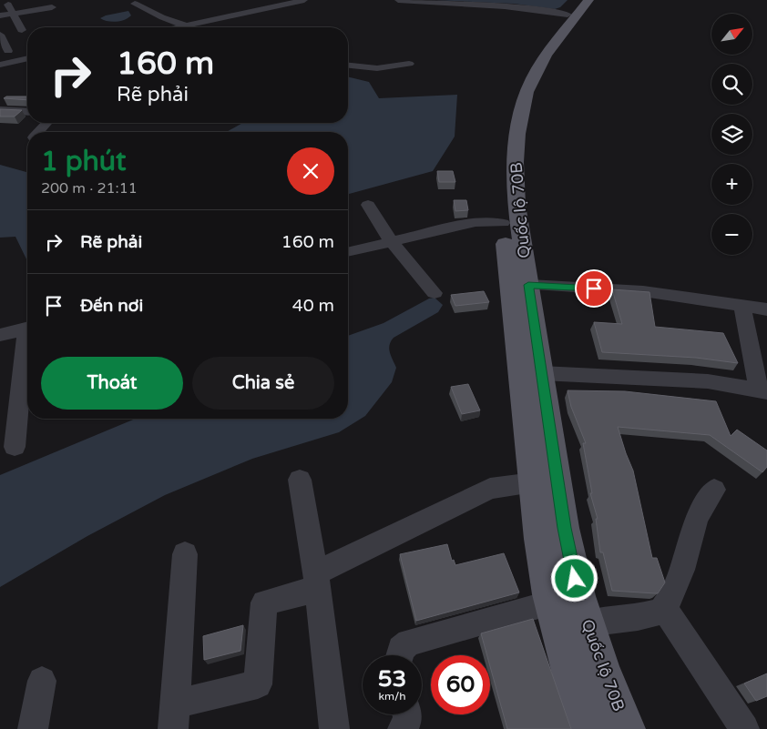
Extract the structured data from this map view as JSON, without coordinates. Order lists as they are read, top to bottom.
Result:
{
  "streets": {
    "main road": ["Quốc lộ 70B"]
  },
  "north": "top right",
  "page": {
    "map_buttons": ["+", "−"],
    "turn": ["160 m", "Rẽ phải"],
    "heading": ["1 phút", "200 m · 21:11"],
    "list": [
      {
        "name": "Rẽ phải",
        "value": "160 m"
      },
      {
        "name": "Đến nơi",
        "value": "40 m"
      }
    ],
    "buttons": ["Thoát", "Chia sẻ"],
    "speed": "53 km/h",
    "limit": "60"
  }
}
